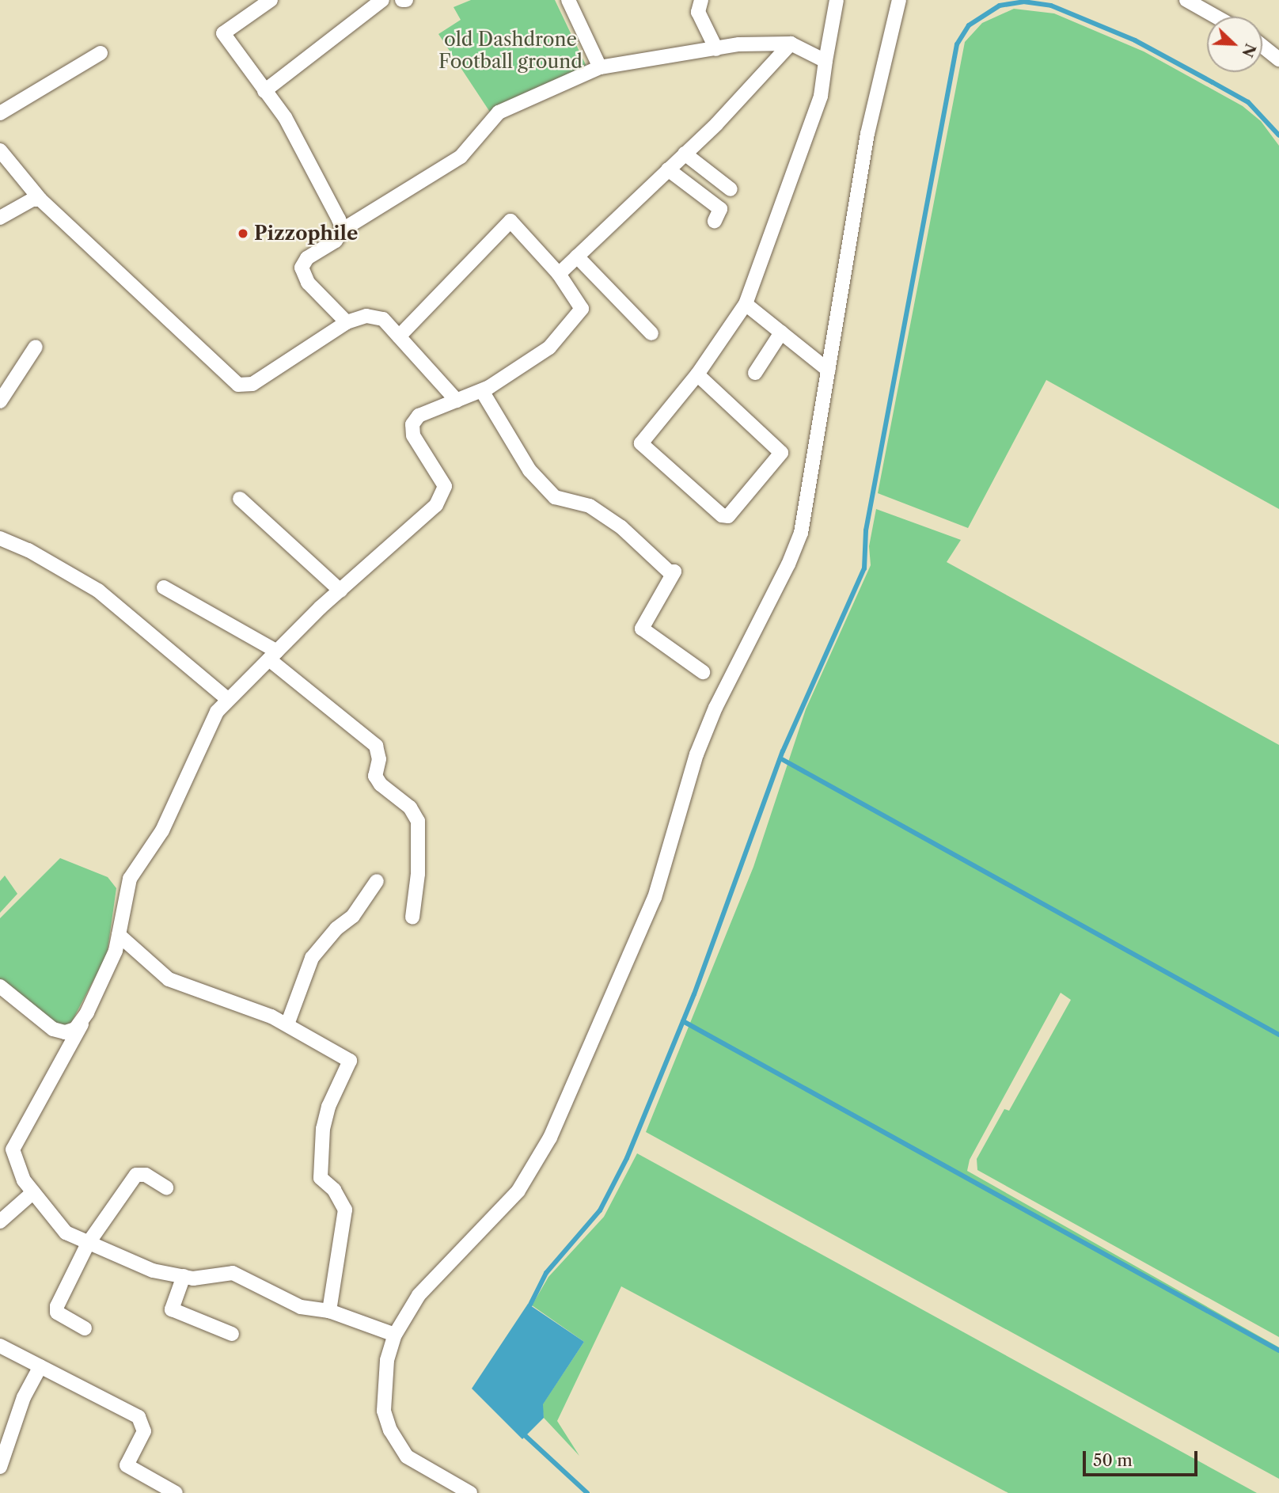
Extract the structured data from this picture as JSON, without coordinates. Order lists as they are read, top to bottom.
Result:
{
  "parks": ["old Dashdrone Football ground"],
  "places": ["Pizzophile"],
  "scale_bar": "50 m",
  "north": "bottom right"
}
